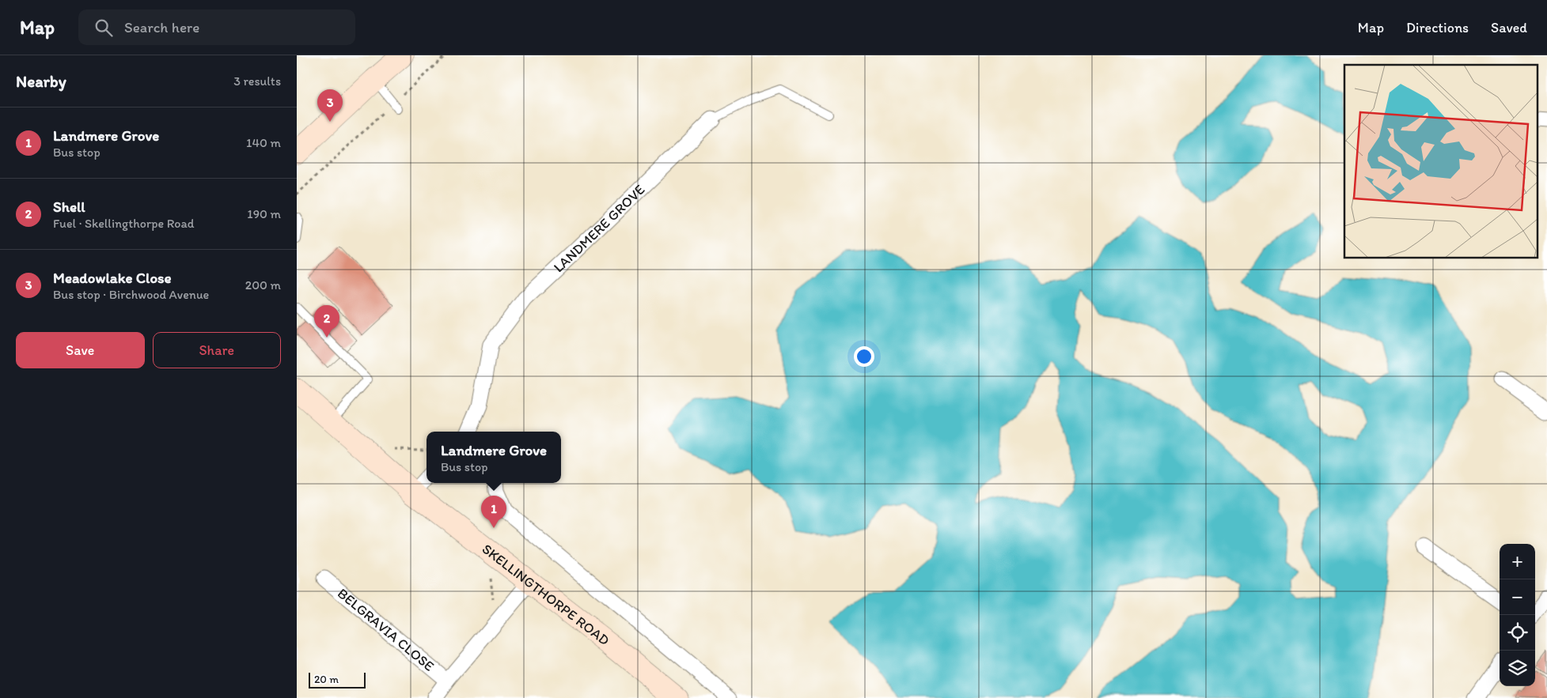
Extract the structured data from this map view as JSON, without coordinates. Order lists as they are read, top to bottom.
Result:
{
  "streets": {
    "main road": ["SKELLINGTHORPE ROAD"],
    "street": ["LANDMERE GROVE", "BELGRAVIA CLOSE"]
  },
  "scale_bar": "20 m",
  "page": {
    "header": "Map",
    "search": "Search here",
    "nav": ["Map", "Directions", "Saved"],
    "heading": ["Nearby", "3 results"],
    "pins": ["3", "2", "1"],
    "list": [
      {
        "mark": "1",
        "name": "Landmere Grove",
        "note": "Bus stop",
        "value": "140 m"
      },
      {
        "mark": "2",
        "name": "Shell",
        "note": "Fuel · Skellingthorpe Road",
        "value": "190 m"
      },
      {
        "mark": "3",
        "name": "Meadowlake Close",
        "note": "Bus stop · Birchwood Avenue",
        "value": "200 m"
      }
    ],
    "buttons": ["Save", "Share"],
    "popup": ["Landmere Grove", "Bus stop"],
    "map_buttons": ["+", "−"],
    "scale": "20 m"
  }
}
